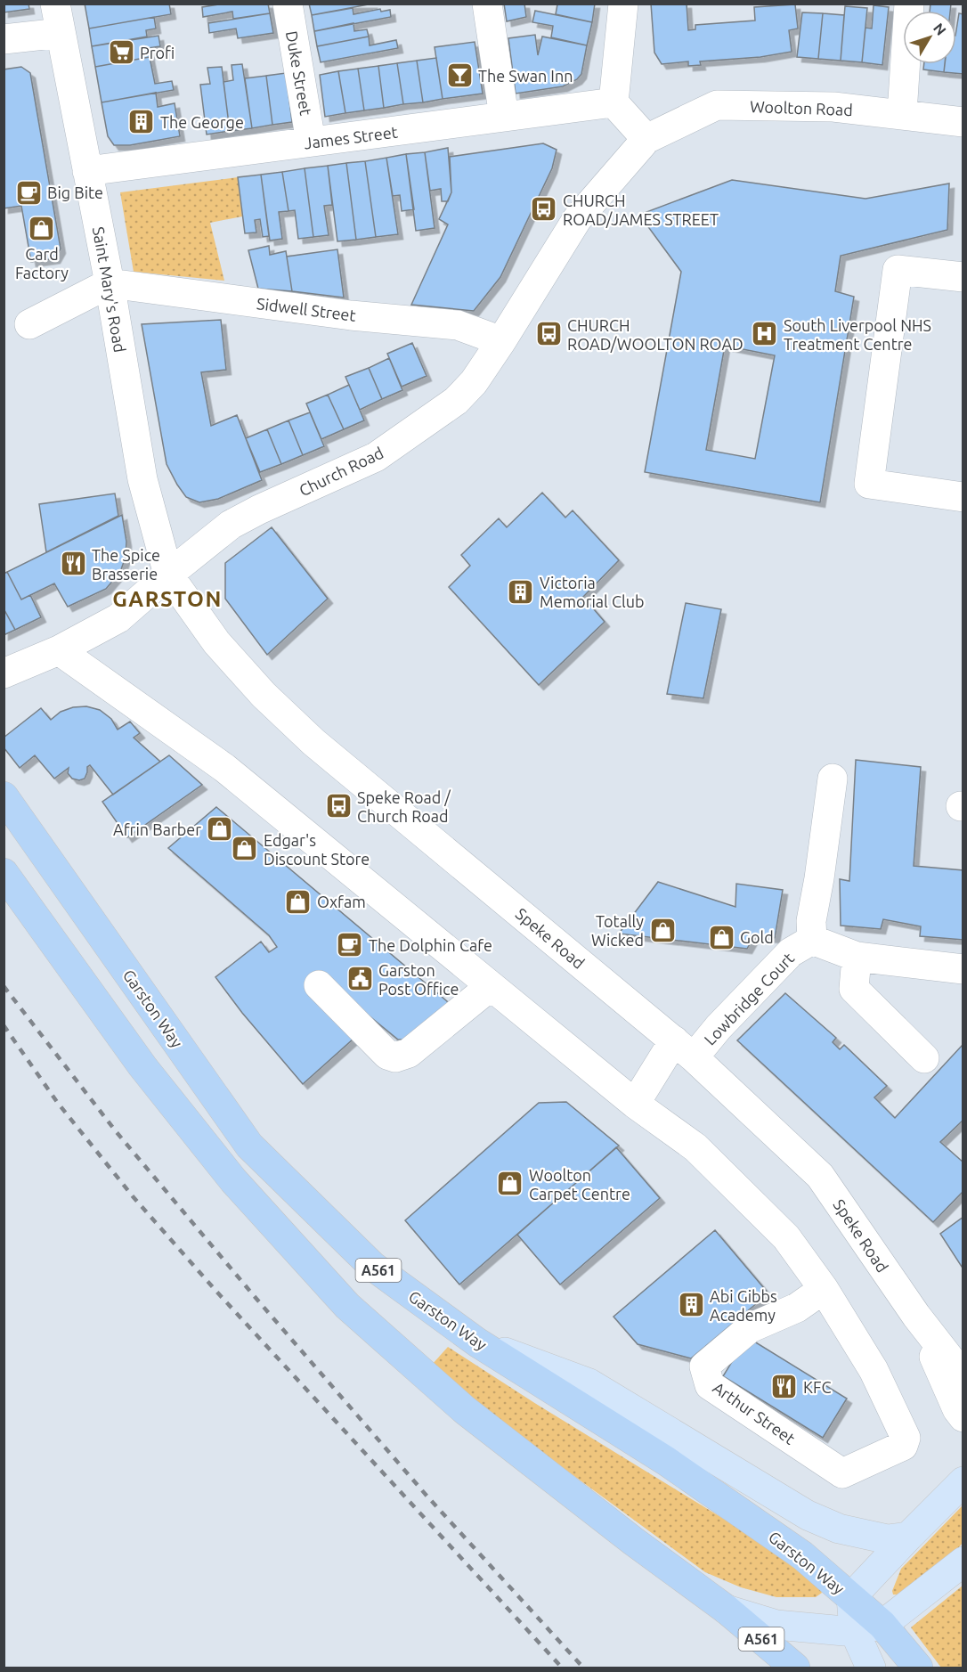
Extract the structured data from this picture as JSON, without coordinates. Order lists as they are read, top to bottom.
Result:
{
  "streets": {
    "highway": ["Garston Way", "A561"],
    "street": [
      "Duke Street",
      "Woolton Road",
      "James Street",
      "Saint Mary's Road",
      "Sidwell Street",
      "Church Road",
      "Speke Road",
      "Lowbridge Court",
      "Arthur Street"
    ]
  },
  "crossings": [
    ["Duke Street", "James Street"],
    ["Woolton Road", "Church Road"],
    ["James Street", "Saint Mary's Road"],
    ["Saint Mary's Road", "Sidwell Street"],
    ["Saint Mary's Road", "Church Road"],
    ["Saint Mary's Road", "Speke Road"],
    ["Sidwell Street", "Church Road"],
    ["Church Road", "Speke Road"],
    ["Speke Road", "Lowbridge Court"],
    ["Garston Way", "A561"]
  ],
  "districts": ["GARSTON"],
  "places": {
    "supermarket": ["Profi"],
    "bar": ["The Swan Inn"],
    "building": ["The George", "Victoria Memorial Club", "Abi Gibbs Academy"],
    "cafe": ["Big Bite", "The Dolphin Cafe"],
    "bus stop": ["CHURCH ROAD/JAMES STREET", "CHURCH ROAD/WOOLTON ROAD", "Speke Road / Church Road"],
    "shop": [
      "Card Factory",
      "Afrin Barber",
      "Edgar's Discount Store",
      "Oxfam",
      "Totally Wicked",
      "Gold",
      "Woolton Carpet Centre"
    ],
    "hospital": ["South Liverpool NHS Treatment Centre"],
    "restaurant": ["The Spice Brasserie", "KFC"],
    "public building": ["Garston Post Office"]
  },
  "north": "top right"
}
